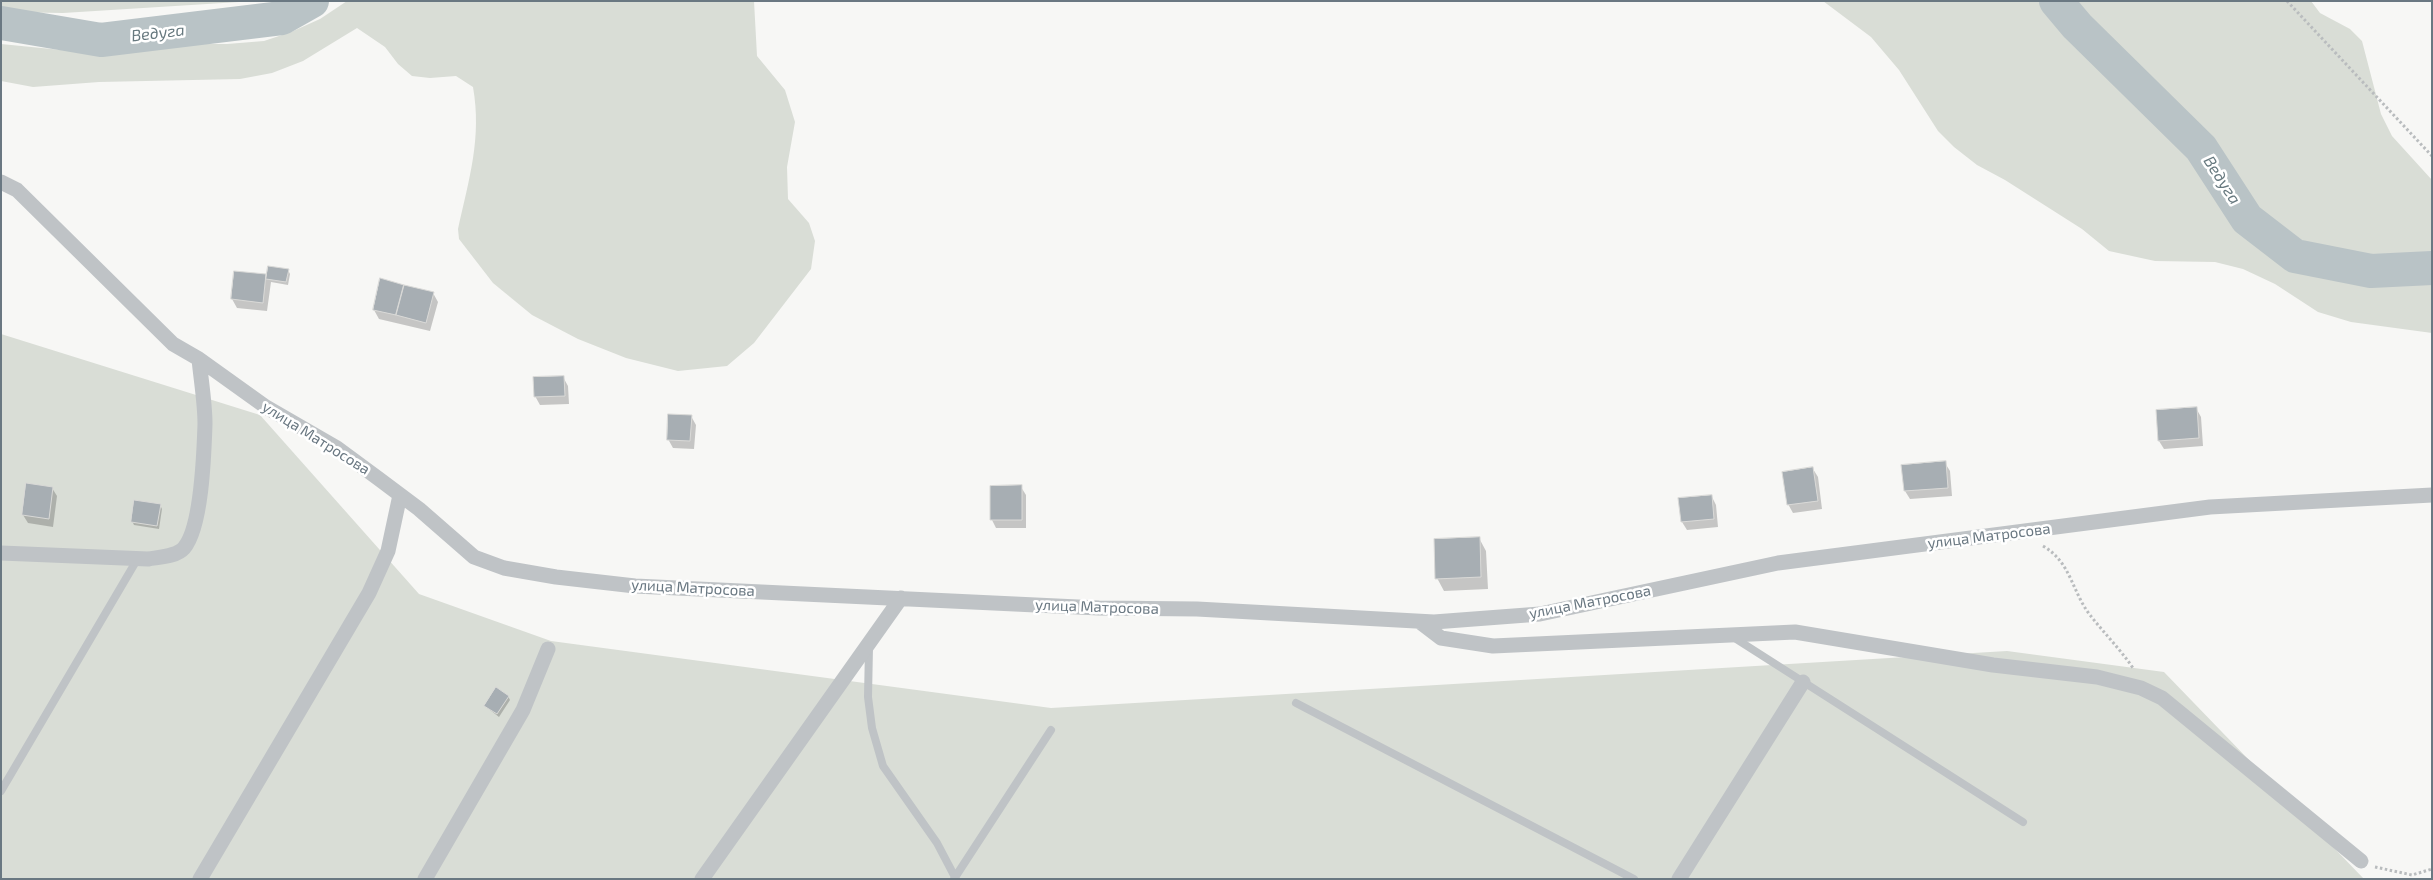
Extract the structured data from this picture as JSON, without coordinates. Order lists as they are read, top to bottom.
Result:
{
  "streets": {
    "street": ["улица Матросова"]
  },
  "water": ["Ведуга"]
}
